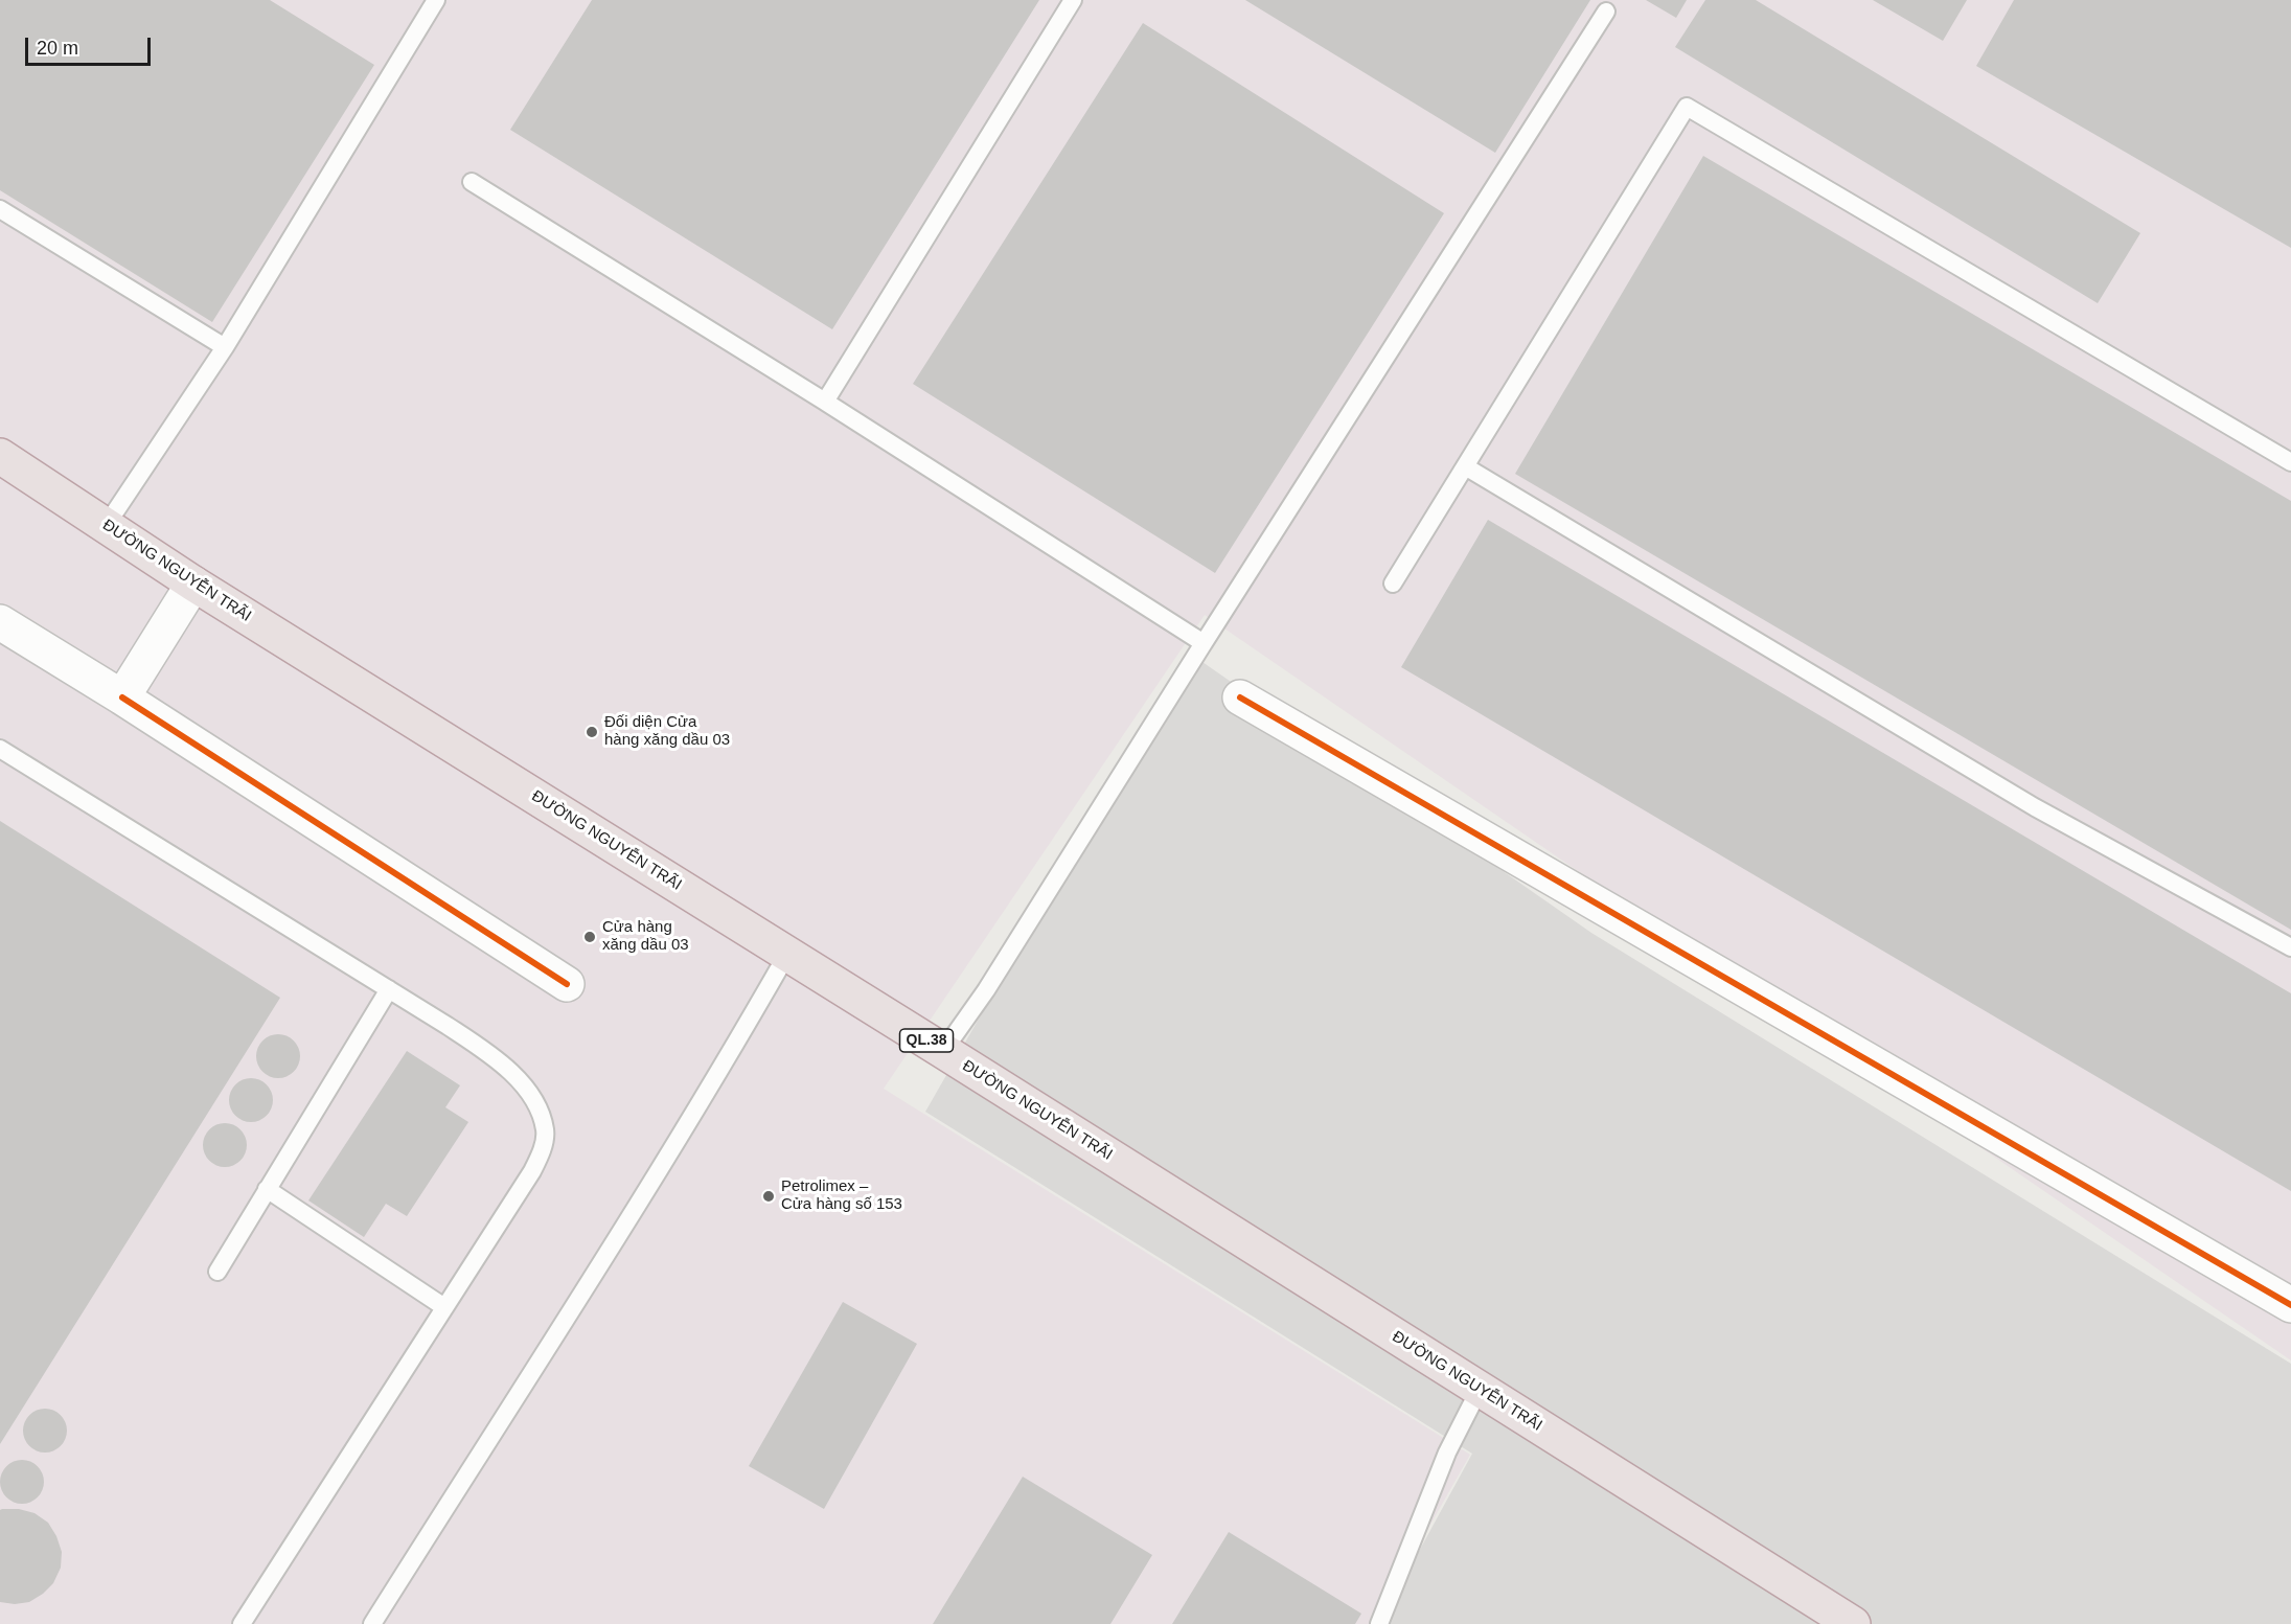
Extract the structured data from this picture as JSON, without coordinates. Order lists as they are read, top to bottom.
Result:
{
  "streets": {
    "highway": ["ĐƯỜNG NGUYỄN TRÃI", "QL.38"]
  },
  "places": ["Đối diện Cửa hàng xăng dầu 03", "Cửa hàng xăng dầu 03", "Petrolimex – Cửa hàng số 153"],
  "scale_bar": "20 m"
}
